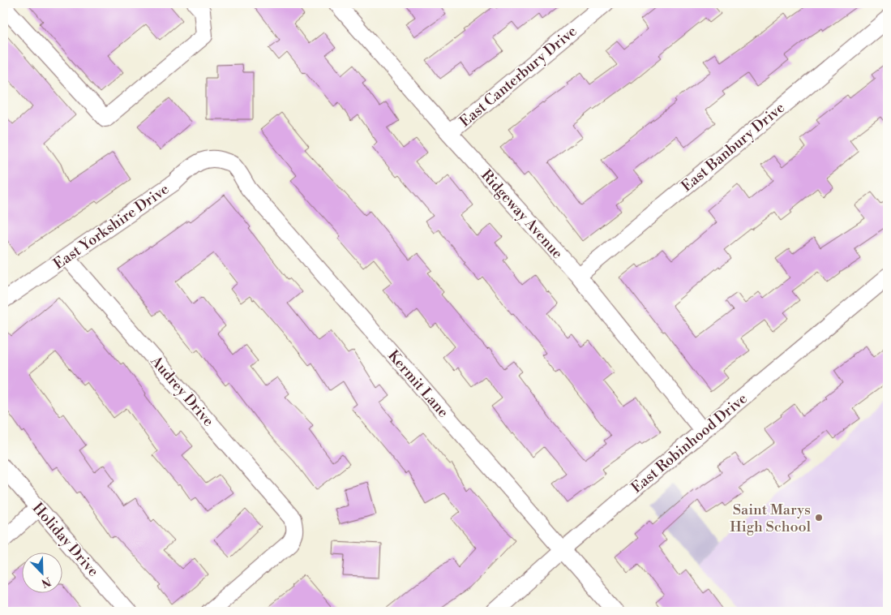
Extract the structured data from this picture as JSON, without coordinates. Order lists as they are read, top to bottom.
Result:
{
  "streets": {
    "street": [
      "East Canterbury Drive",
      "East Banbury Drive",
      "Ridgeway Avenue",
      "East Yorkshire Drive",
      "Kermit Lane",
      "Audrey Drive",
      "East Robinhood Drive",
      "Holiday Drive"
    ]
  },
  "crossings": [
    ["East Canterbury Drive", "Ridgeway Avenue"],
    ["East Banbury Drive", "Ridgeway Avenue"],
    ["Ridgeway Avenue", "East Robinhood Drive"],
    ["East Yorkshire Drive", "Kermit Lane"],
    ["East Yorkshire Drive", "Audrey Drive"],
    ["Kermit Lane", "East Robinhood Drive"]
  ],
  "places": ["Saint Marys High School"],
  "north": "bottom right"
}
